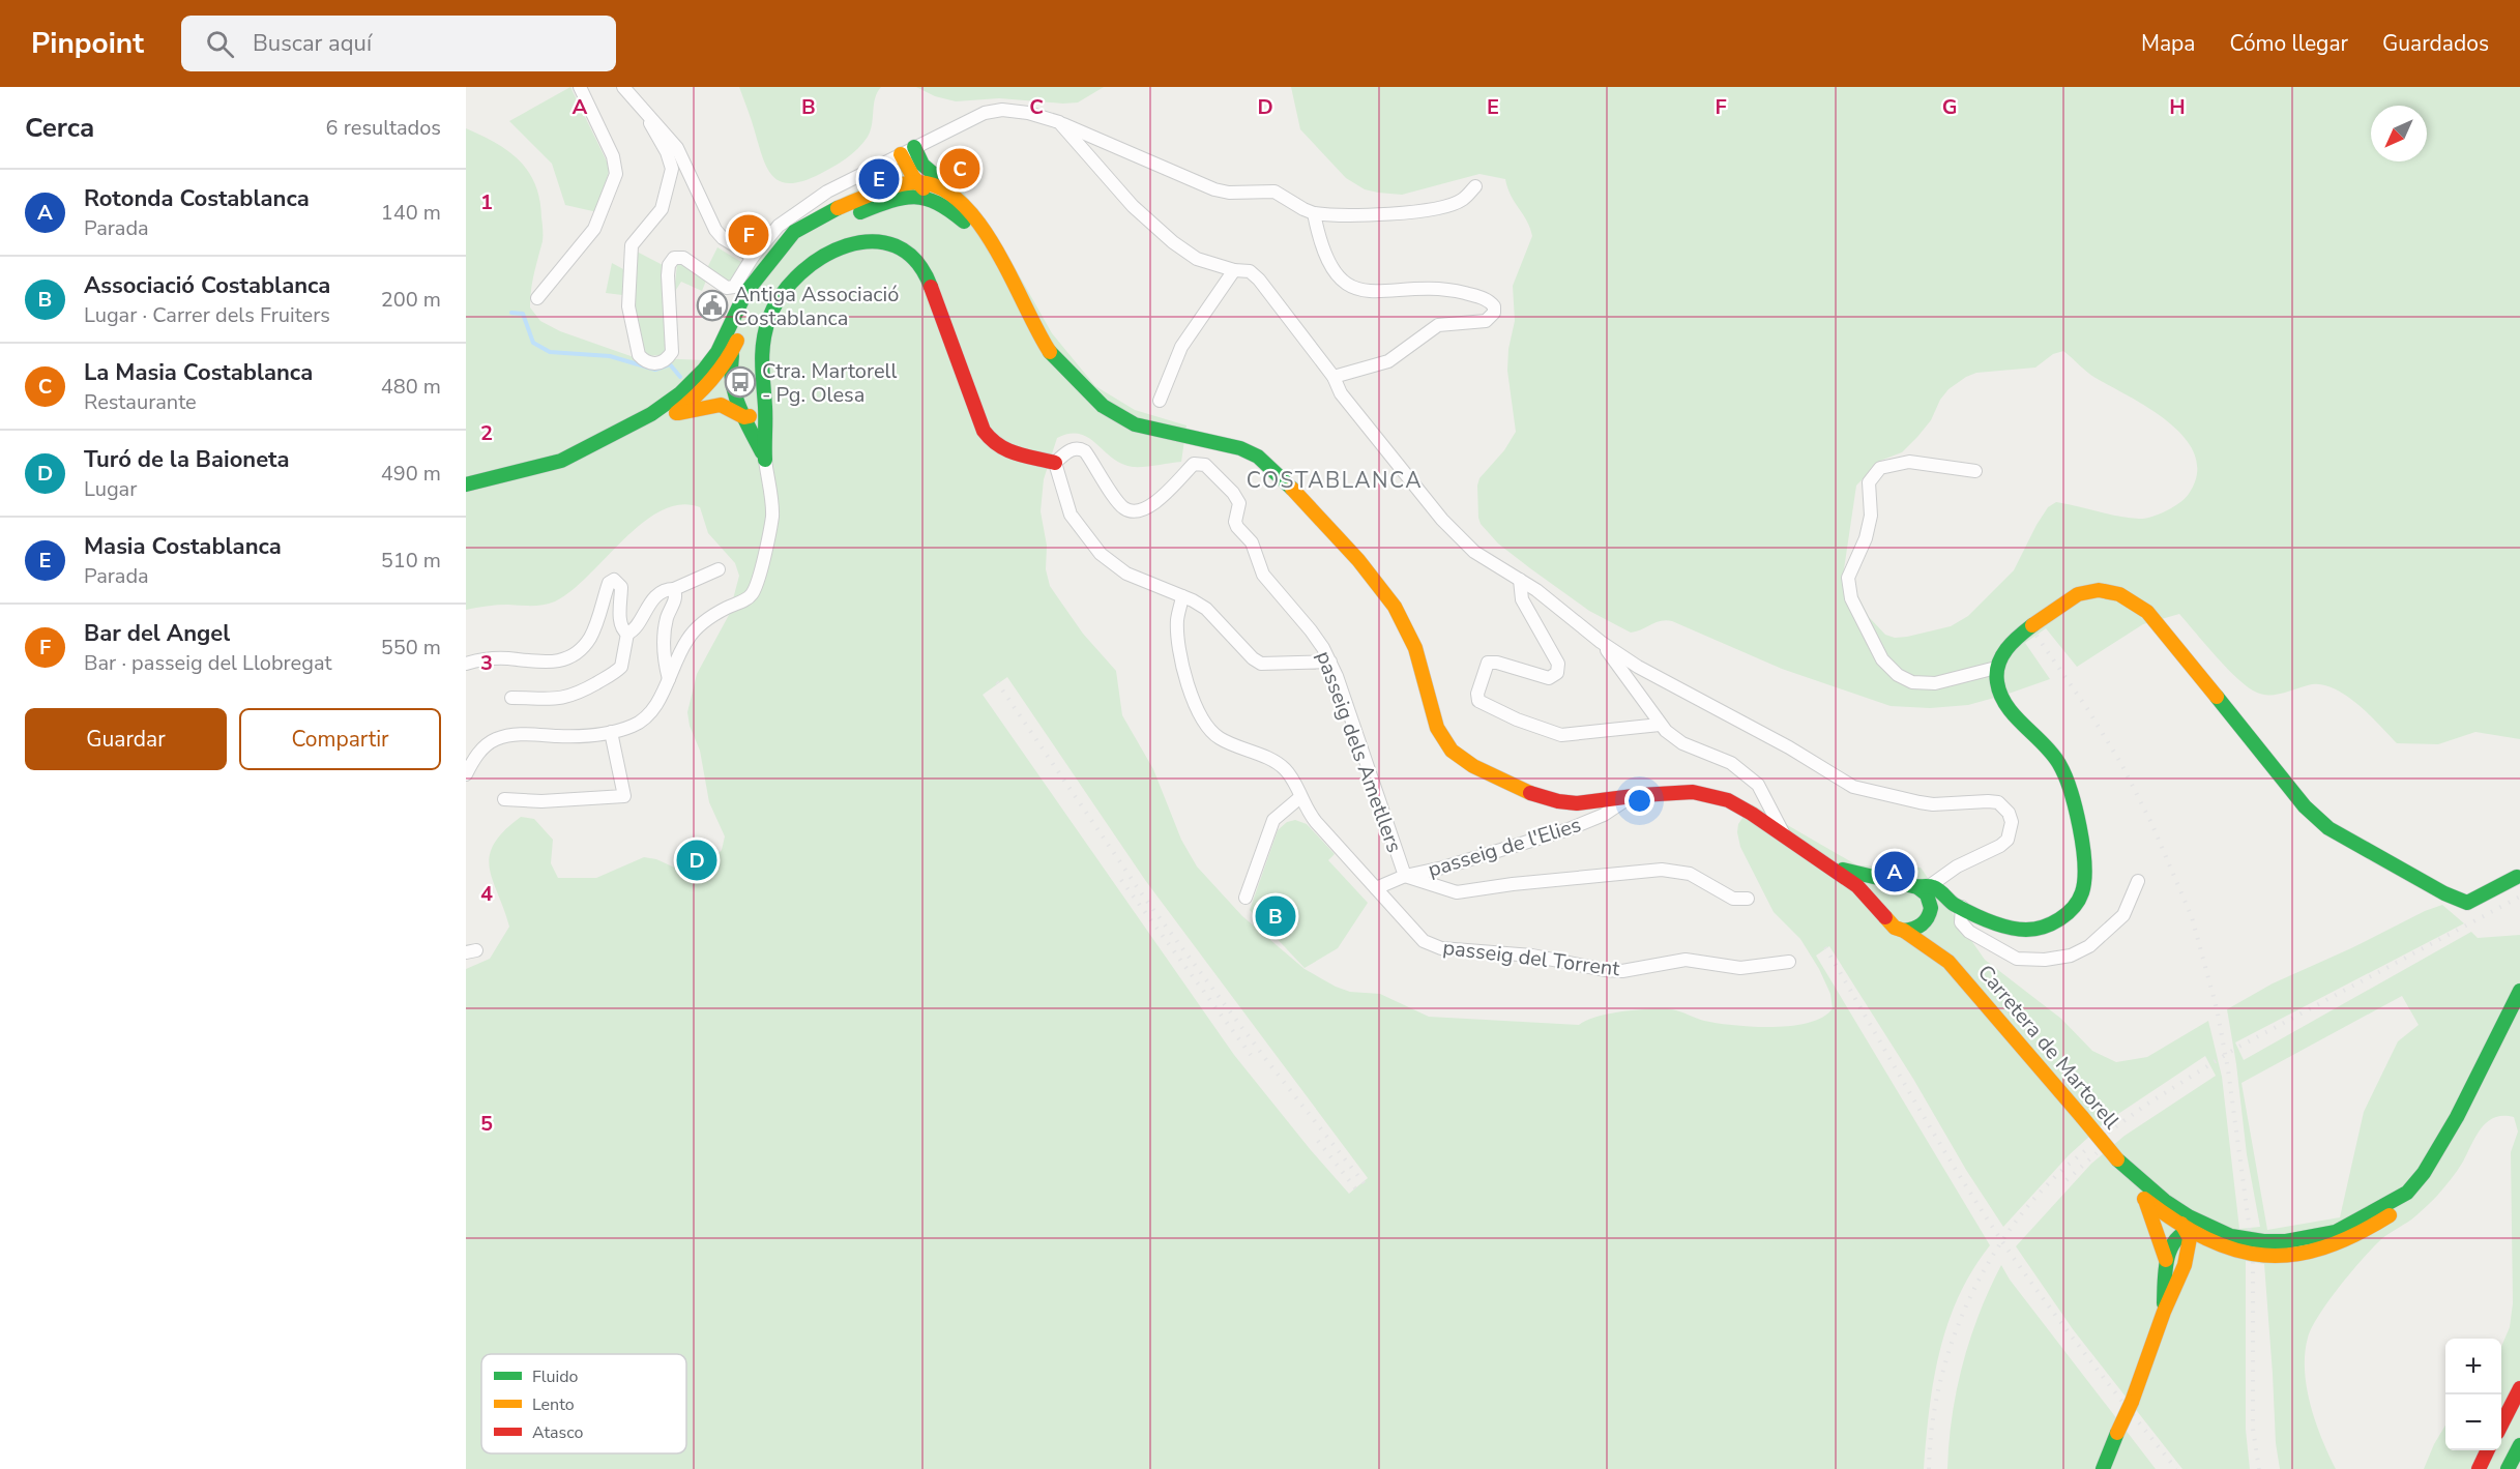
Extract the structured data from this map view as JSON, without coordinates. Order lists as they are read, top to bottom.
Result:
{
  "streets": {
    "main road": ["Carretera de Martorell"],
    "street": ["passeig dels Ametllers", "passeig de l'Elies", "passeig del Torrent"]
  },
  "crossings": [
    ["passeig dels Ametllers", "passeig de l'Elies"],
    ["passeig de l'Elies", "passeig del Torrent"]
  ],
  "districts": ["COSTABLANCA"],
  "places": {
    "public building": ["Antiga Associació Costablanca"],
    "bus stop": ["Ctra. Martorell - Pg. Olesa"]
  },
  "legend": ["Fluido", "Lento", "Atasco"],
  "north": "bottom left",
  "page": {
    "header": "Pinpoint",
    "search": "Buscar aquí",
    "nav": ["Mapa", "Cómo llegar", "Guardados"],
    "heading": ["Cerca", "6 resultados"],
    "pins": [
      "C",
      "E",
      "F",
      "D",
      "A",
      "B"
    ],
    "list": [
      {
        "mark": "A",
        "name": "Rotonda Costablanca",
        "note": "Parada",
        "value": "140 m"
      },
      {
        "mark": "B",
        "name": "Associació Costablanca",
        "note": "Lugar · Carrer dels Fruiters",
        "value": "200 m"
      },
      {
        "mark": "C",
        "name": "La Masia Costablanca",
        "note": "Restaurante",
        "value": "480 m"
      },
      {
        "mark": "D",
        "name": "Turó de la Baioneta",
        "note": "Lugar",
        "value": "490 m"
      },
      {
        "mark": "E",
        "name": "Masia Costablanca",
        "note": "Parada",
        "value": "510 m"
      },
      {
        "mark": "F",
        "name": "Bar del Angel",
        "note": "Bar · passeig del Llobregat",
        "value": "550 m"
      }
    ],
    "buttons": ["Guardar", "Compartir"],
    "map_buttons": ["+", "−"]
  },
  "grid": {
    "columns": [
      "A",
      "B",
      "C",
      "D",
      "E",
      "F",
      "G",
      "H"
    ],
    "rows": [
      "1",
      "2",
      "3",
      "4",
      "5"
    ]
  }
}
